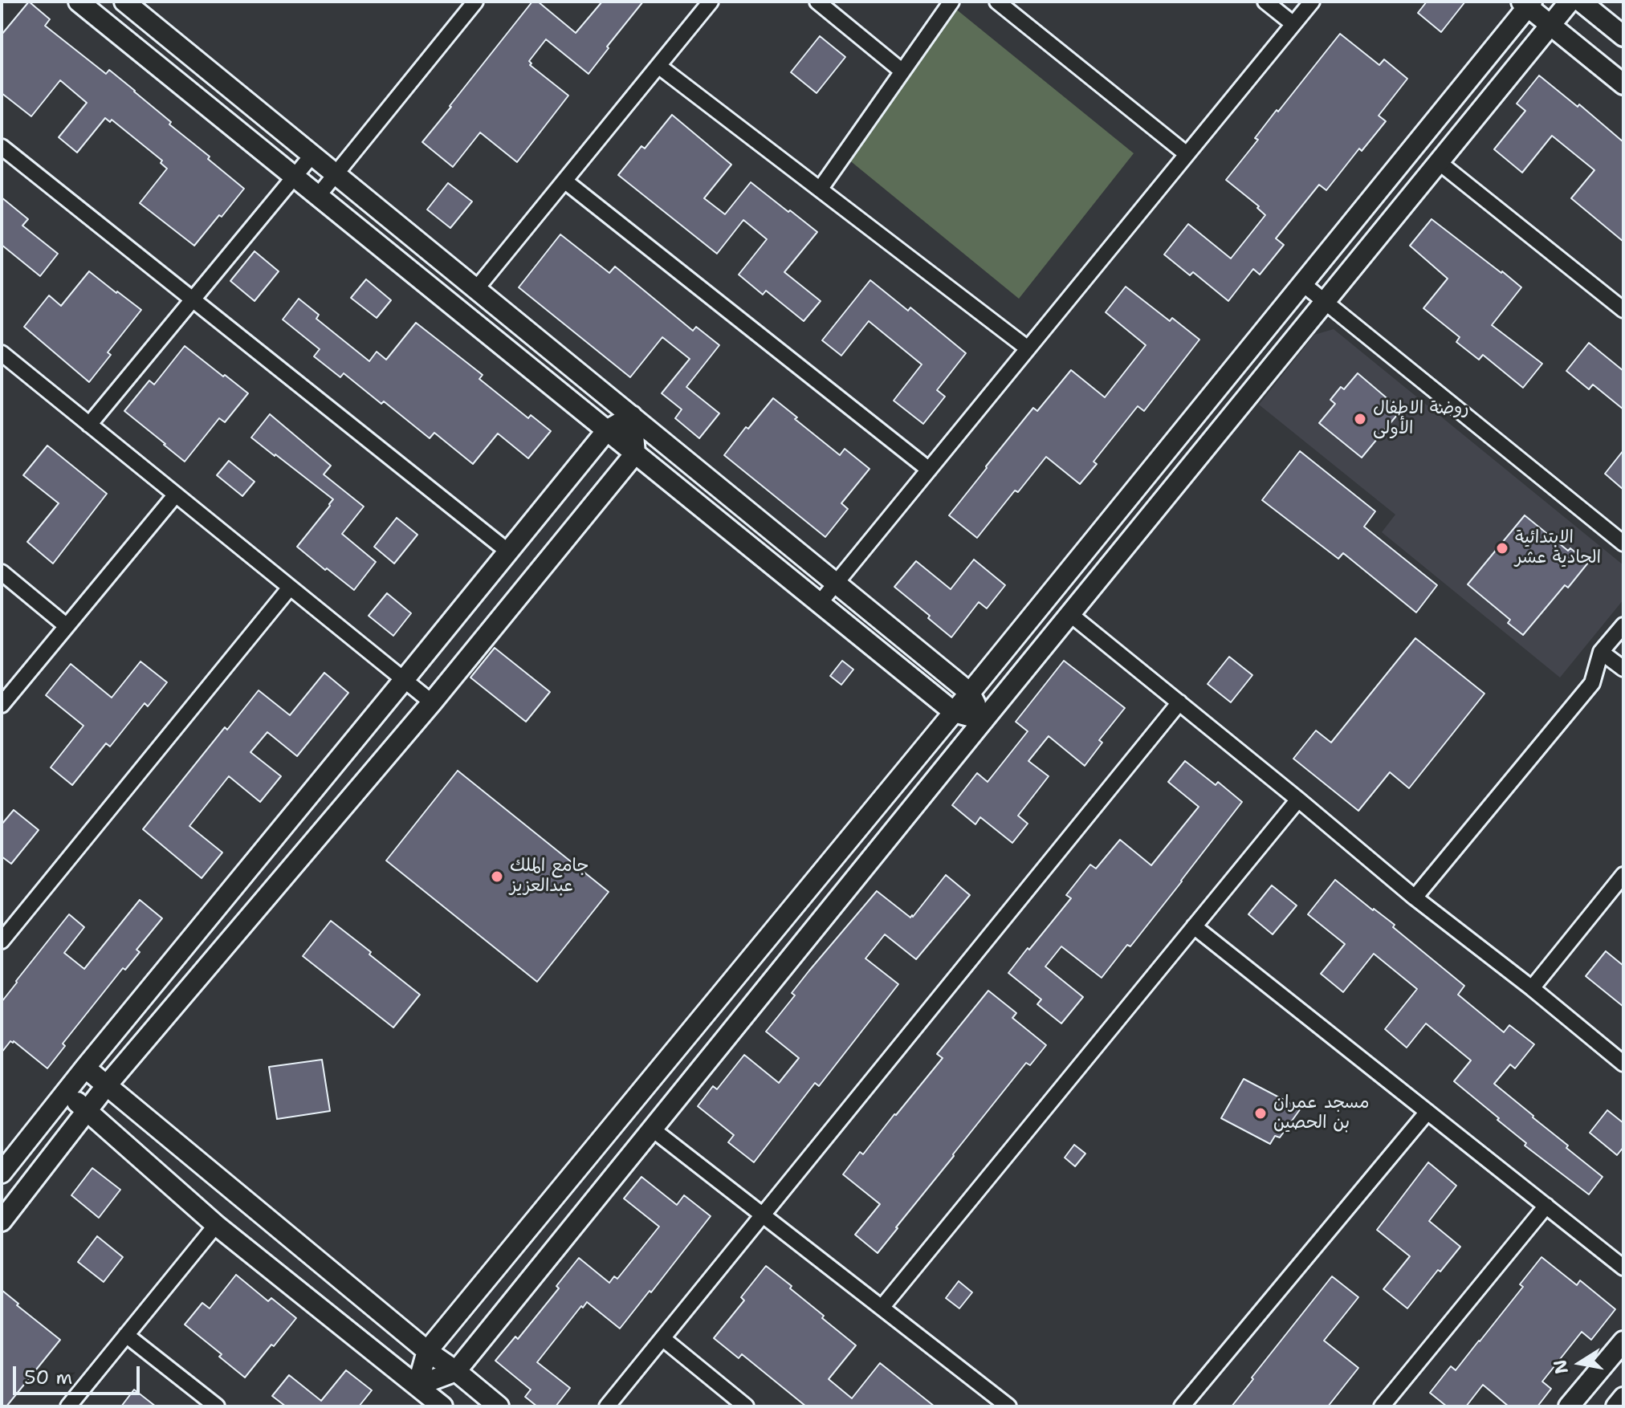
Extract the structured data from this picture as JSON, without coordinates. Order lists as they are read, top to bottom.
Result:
{
  "places": [
    "روضة الاطفال الأولى",
    "الابتدائية الحادية عشر",
    "جامع الملك عبدالعزيز",
    "مسجد عمران بن الحصين"
  ],
  "scale_bar": "50 m",
  "north": "left"
}
